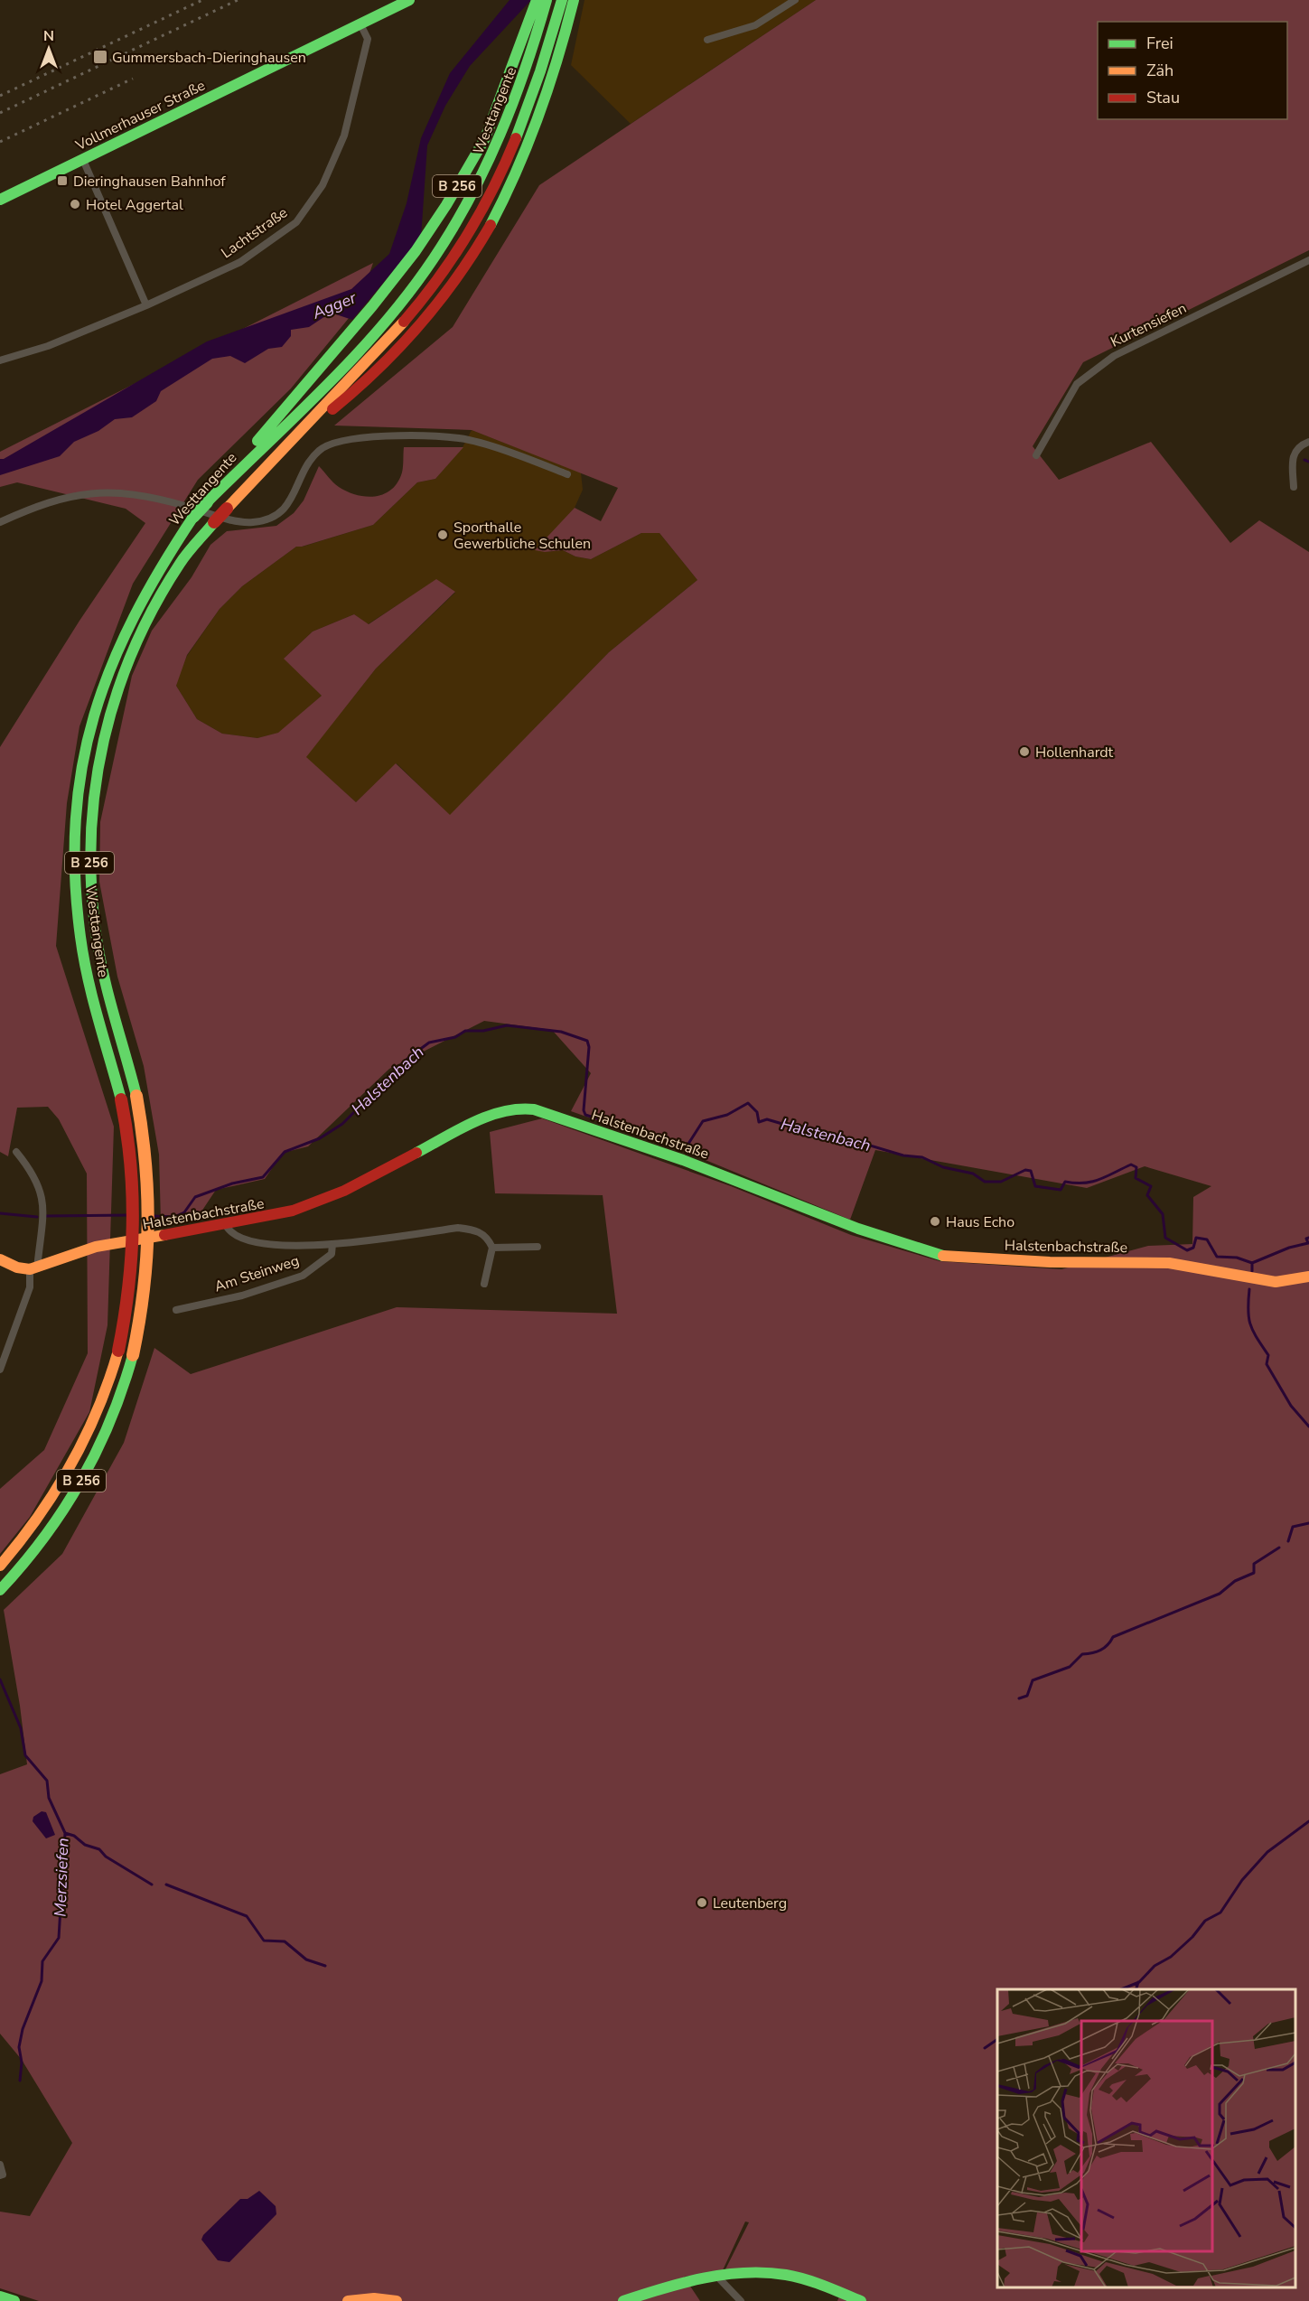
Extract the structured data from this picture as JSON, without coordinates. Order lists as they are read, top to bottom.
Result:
{
  "streets": {
    "main road": [
      "Westtangente",
      "Vollmerhauser Straße",
      "B 256",
      "Halstenbachstraße"
    ],
    "street": ["Lachtstraße", "Kurtensiefen", "Am Steinweg"]
  },
  "crossings": [
    ["Westtangente", "B 256"],
    ["Vollmerhauser Straße", "Lachtstraße"],
    ["Halstenbachstraße", "Am Steinweg"]
  ],
  "water": ["Agger", "Halstenbach", "Merzsiefen"],
  "places": {
    "transit": ["Gummersbach-Dieringhausen", "Dieringhausen Bahnhof"],
    "other": [
      "Hotel Aggertal",
      "Sporthalle Gewerbliche Schulen",
      "Hollenhardt",
      "Haus Echo",
      "Leutenberg"
    ]
  },
  "legend": ["Frei", "Zäh", "Stau"],
  "north": "top"
}
